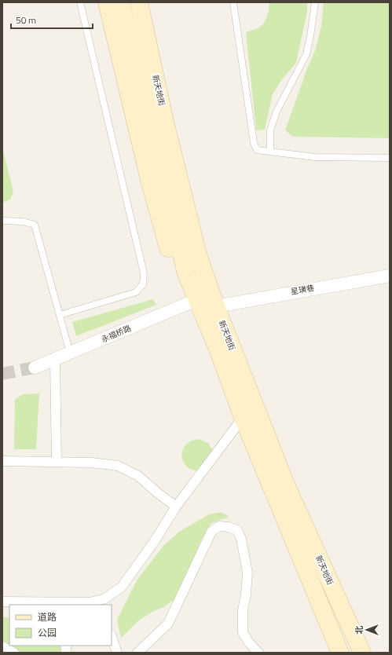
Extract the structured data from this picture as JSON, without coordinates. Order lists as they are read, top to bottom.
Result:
{
  "streets": {
    "main road": ["新天地街"],
    "street": ["星璜巷", "永福桥路"]
  },
  "crossings": [
    ["新天地街", "星璜巷"],
    ["新天地街", "永福桥路"]
  ],
  "legend": ["道路", "公园"],
  "scale_bar": "50 m",
  "north": "left"
}
